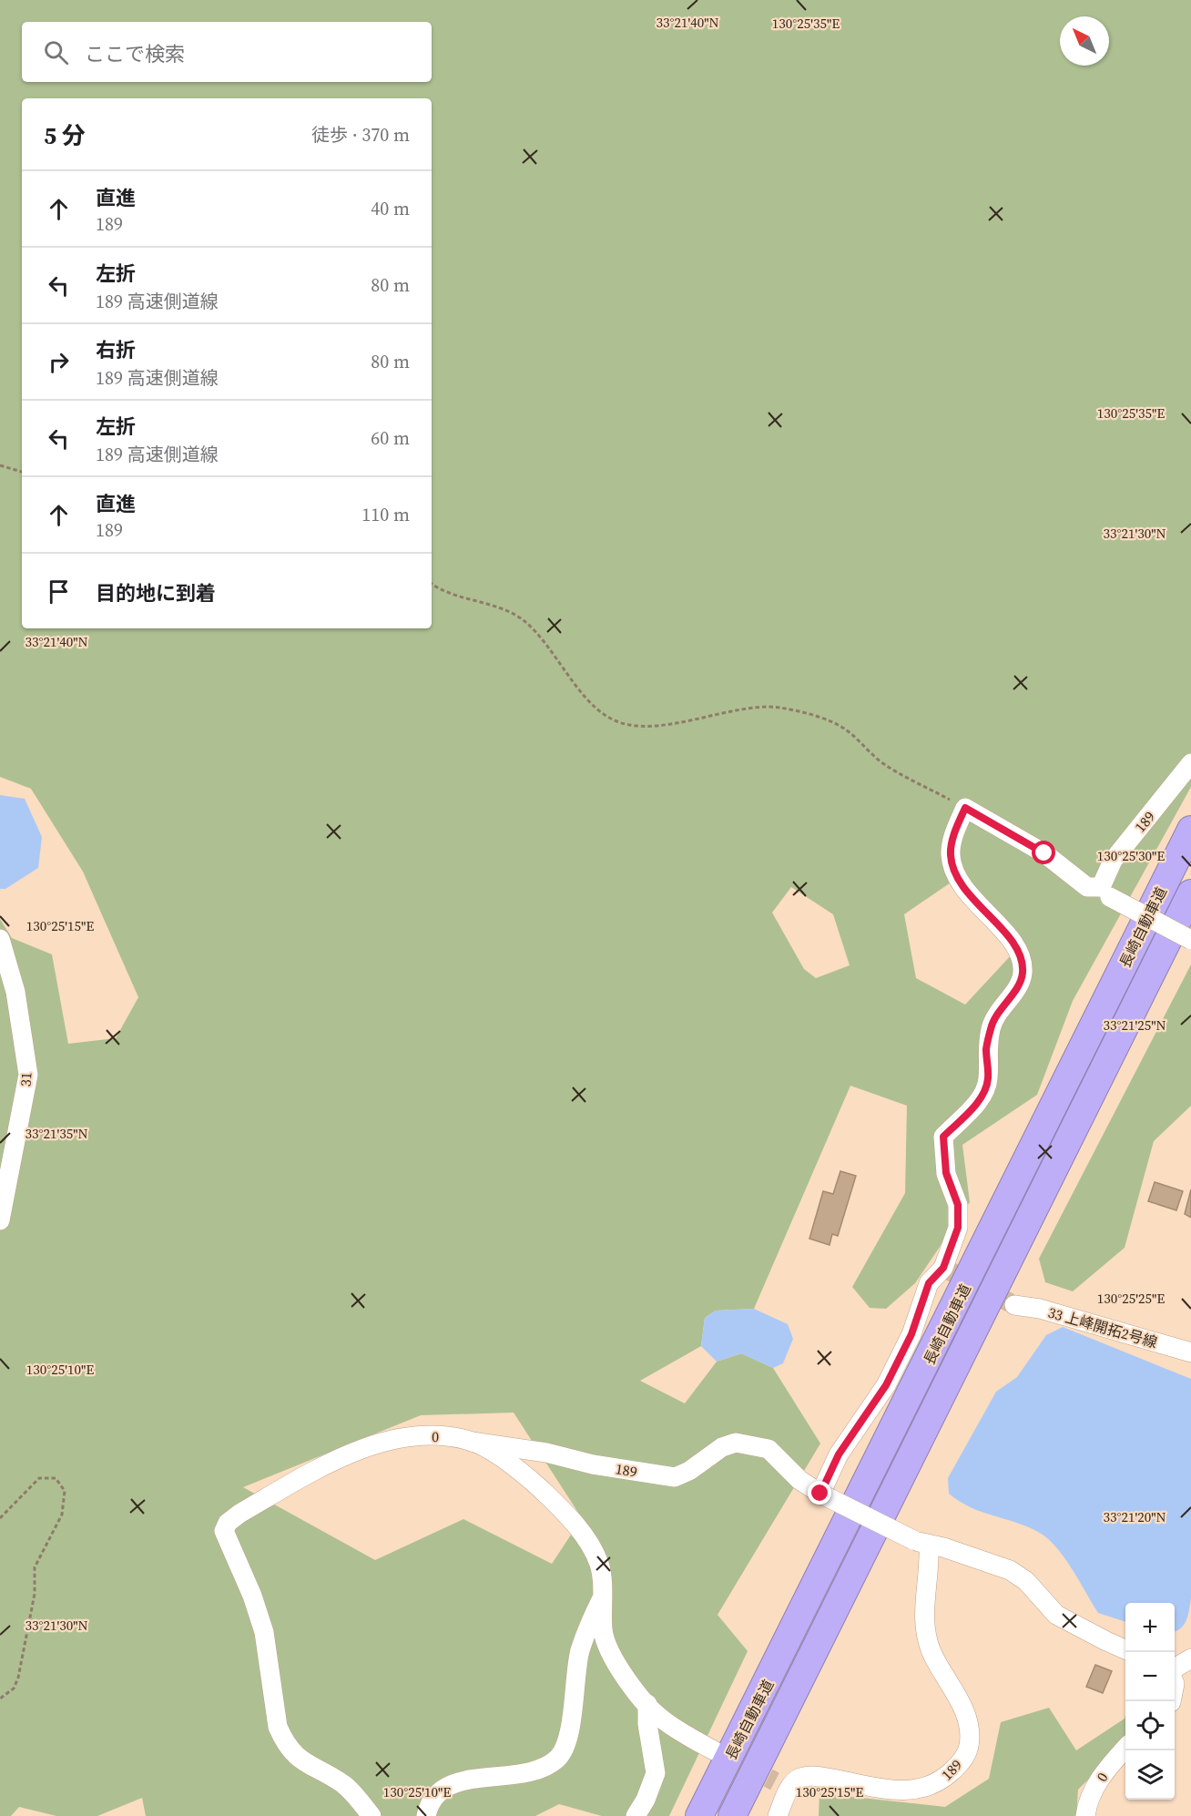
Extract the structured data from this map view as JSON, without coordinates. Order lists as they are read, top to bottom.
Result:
{
  "streets": {
    "highway": ["長崎自動車道"],
    "street": [
      "189",
      "31",
      "33 上峰開拓2号線",
      "0"
    ]
  },
  "crossings": [
    ["189", "0"]
  ],
  "north": "top left",
  "page": {
    "search": "ここで検索",
    "heading": ["5 分", "徒歩 · 370 m"],
    "list": [
      ["直進", "189", "40 m"],
      ["左折", "189 高速側道線", "80 m"],
      ["右折", "189 高速側道線", "80 m"],
      ["左折", "189 高速側道線", "60 m"],
      ["直進", "189", "110 m"],
      "目的地に到着"
    ],
    "map_buttons": ["+", "−"]
  },
  "coordinates": [
    "33°21'40\"N",
    "130°25'35\"E",
    "33°21'30\"N",
    "130°25'30\"E",
    "130°25'15\"E",
    "33°21'25\"N",
    "33°21'35\"N",
    "130°25'25\"E",
    "130°25'10\"E",
    "33°21'20\"N"
  ]
}
